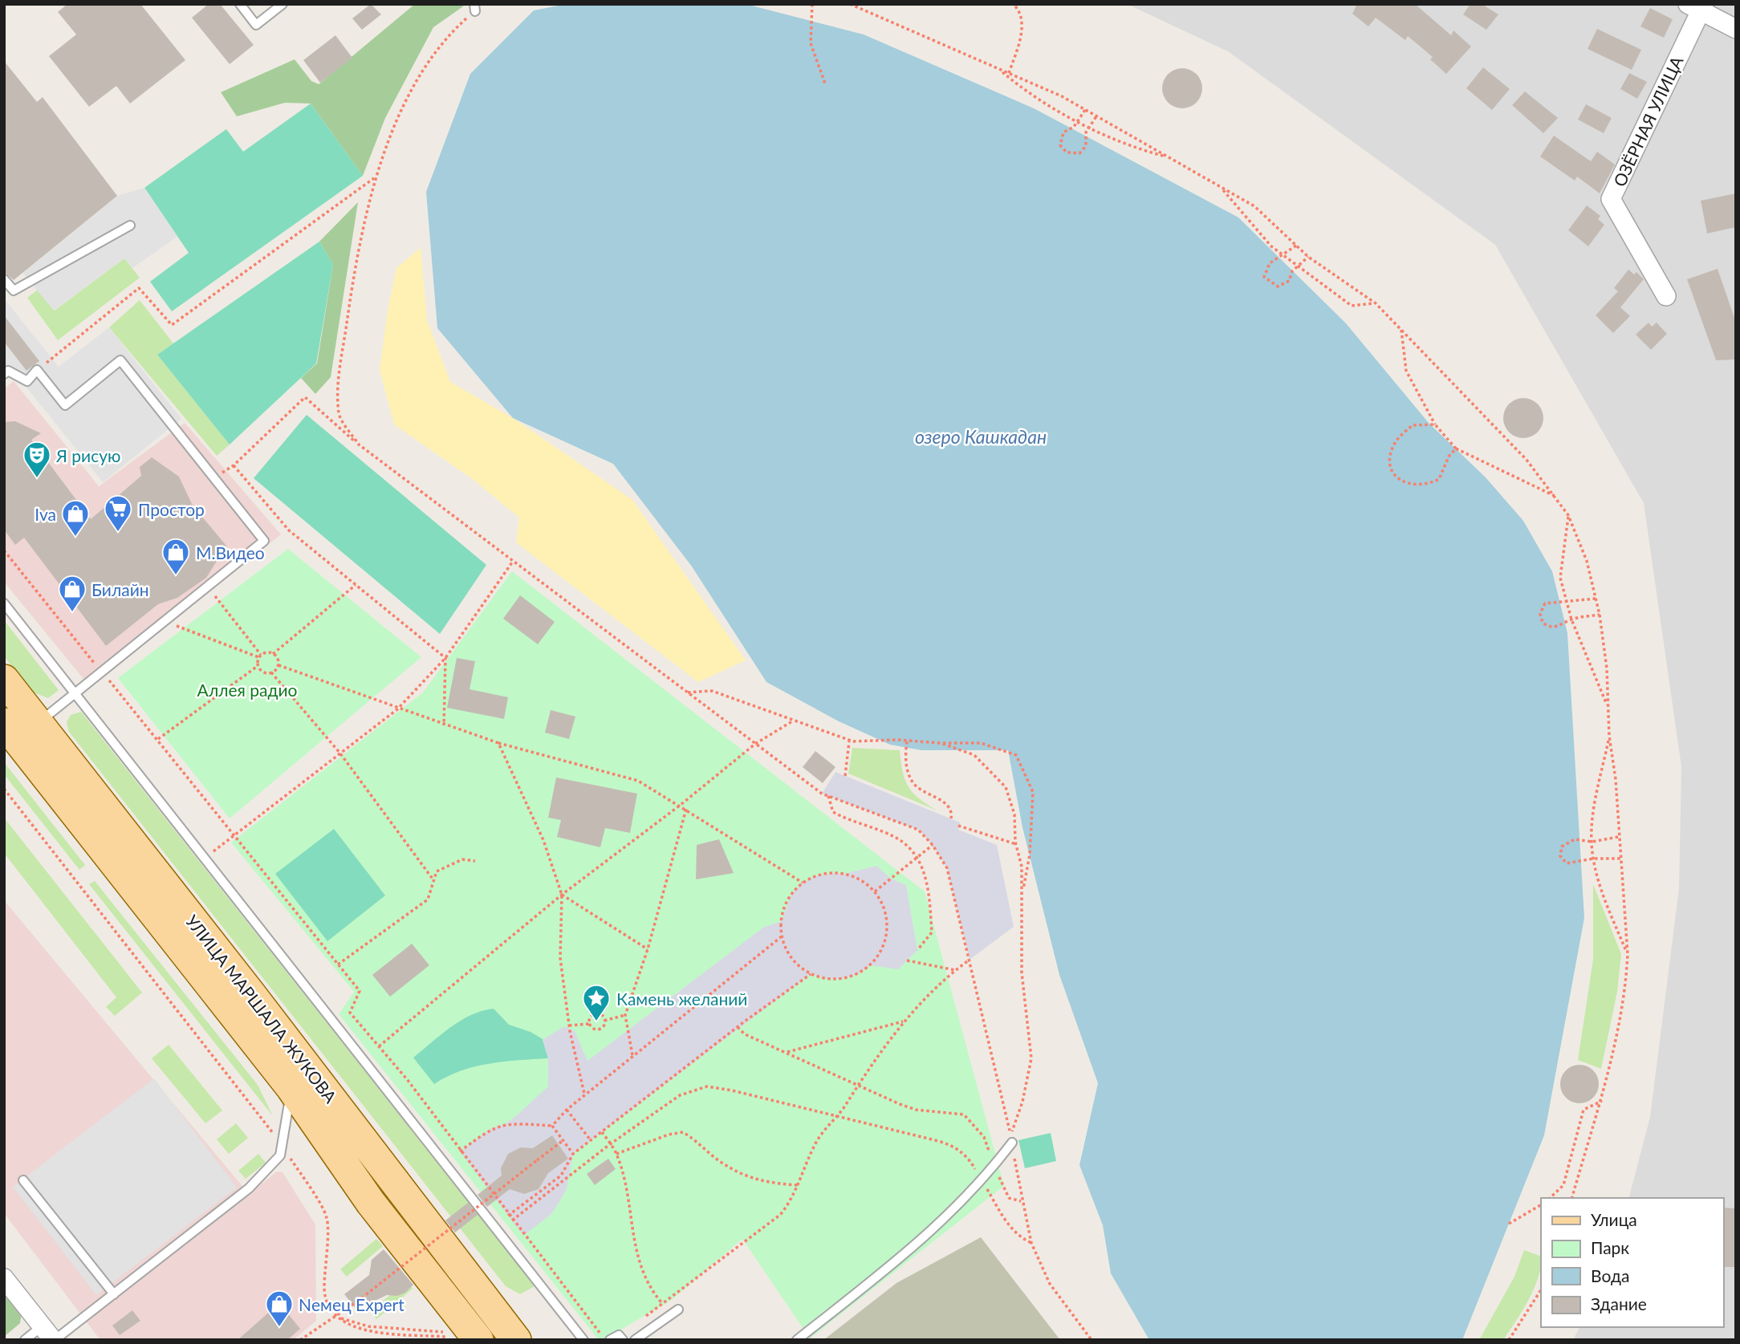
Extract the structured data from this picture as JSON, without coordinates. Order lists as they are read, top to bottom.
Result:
{
  "streets": {
    "main road": ["УЛИЦА МАРШАЛА ЖУКОВА"],
    "street": ["ОЗЁРНАЯ УЛИЦА"]
  },
  "water": ["озеро Кашкадан"],
  "parks": ["Аллея радио"],
  "places": {
    "theatre": ["Я рисую"],
    "supermarket": ["Простор"],
    "shop": [
      "Iva",
      "М.Видео",
      "Билайн",
      "Nемец Expert"
    ],
    "place": ["Камень желаний"]
  },
  "legend": [
    "Улица",
    "Парк",
    "Вода",
    "Здание"
  ]
}
